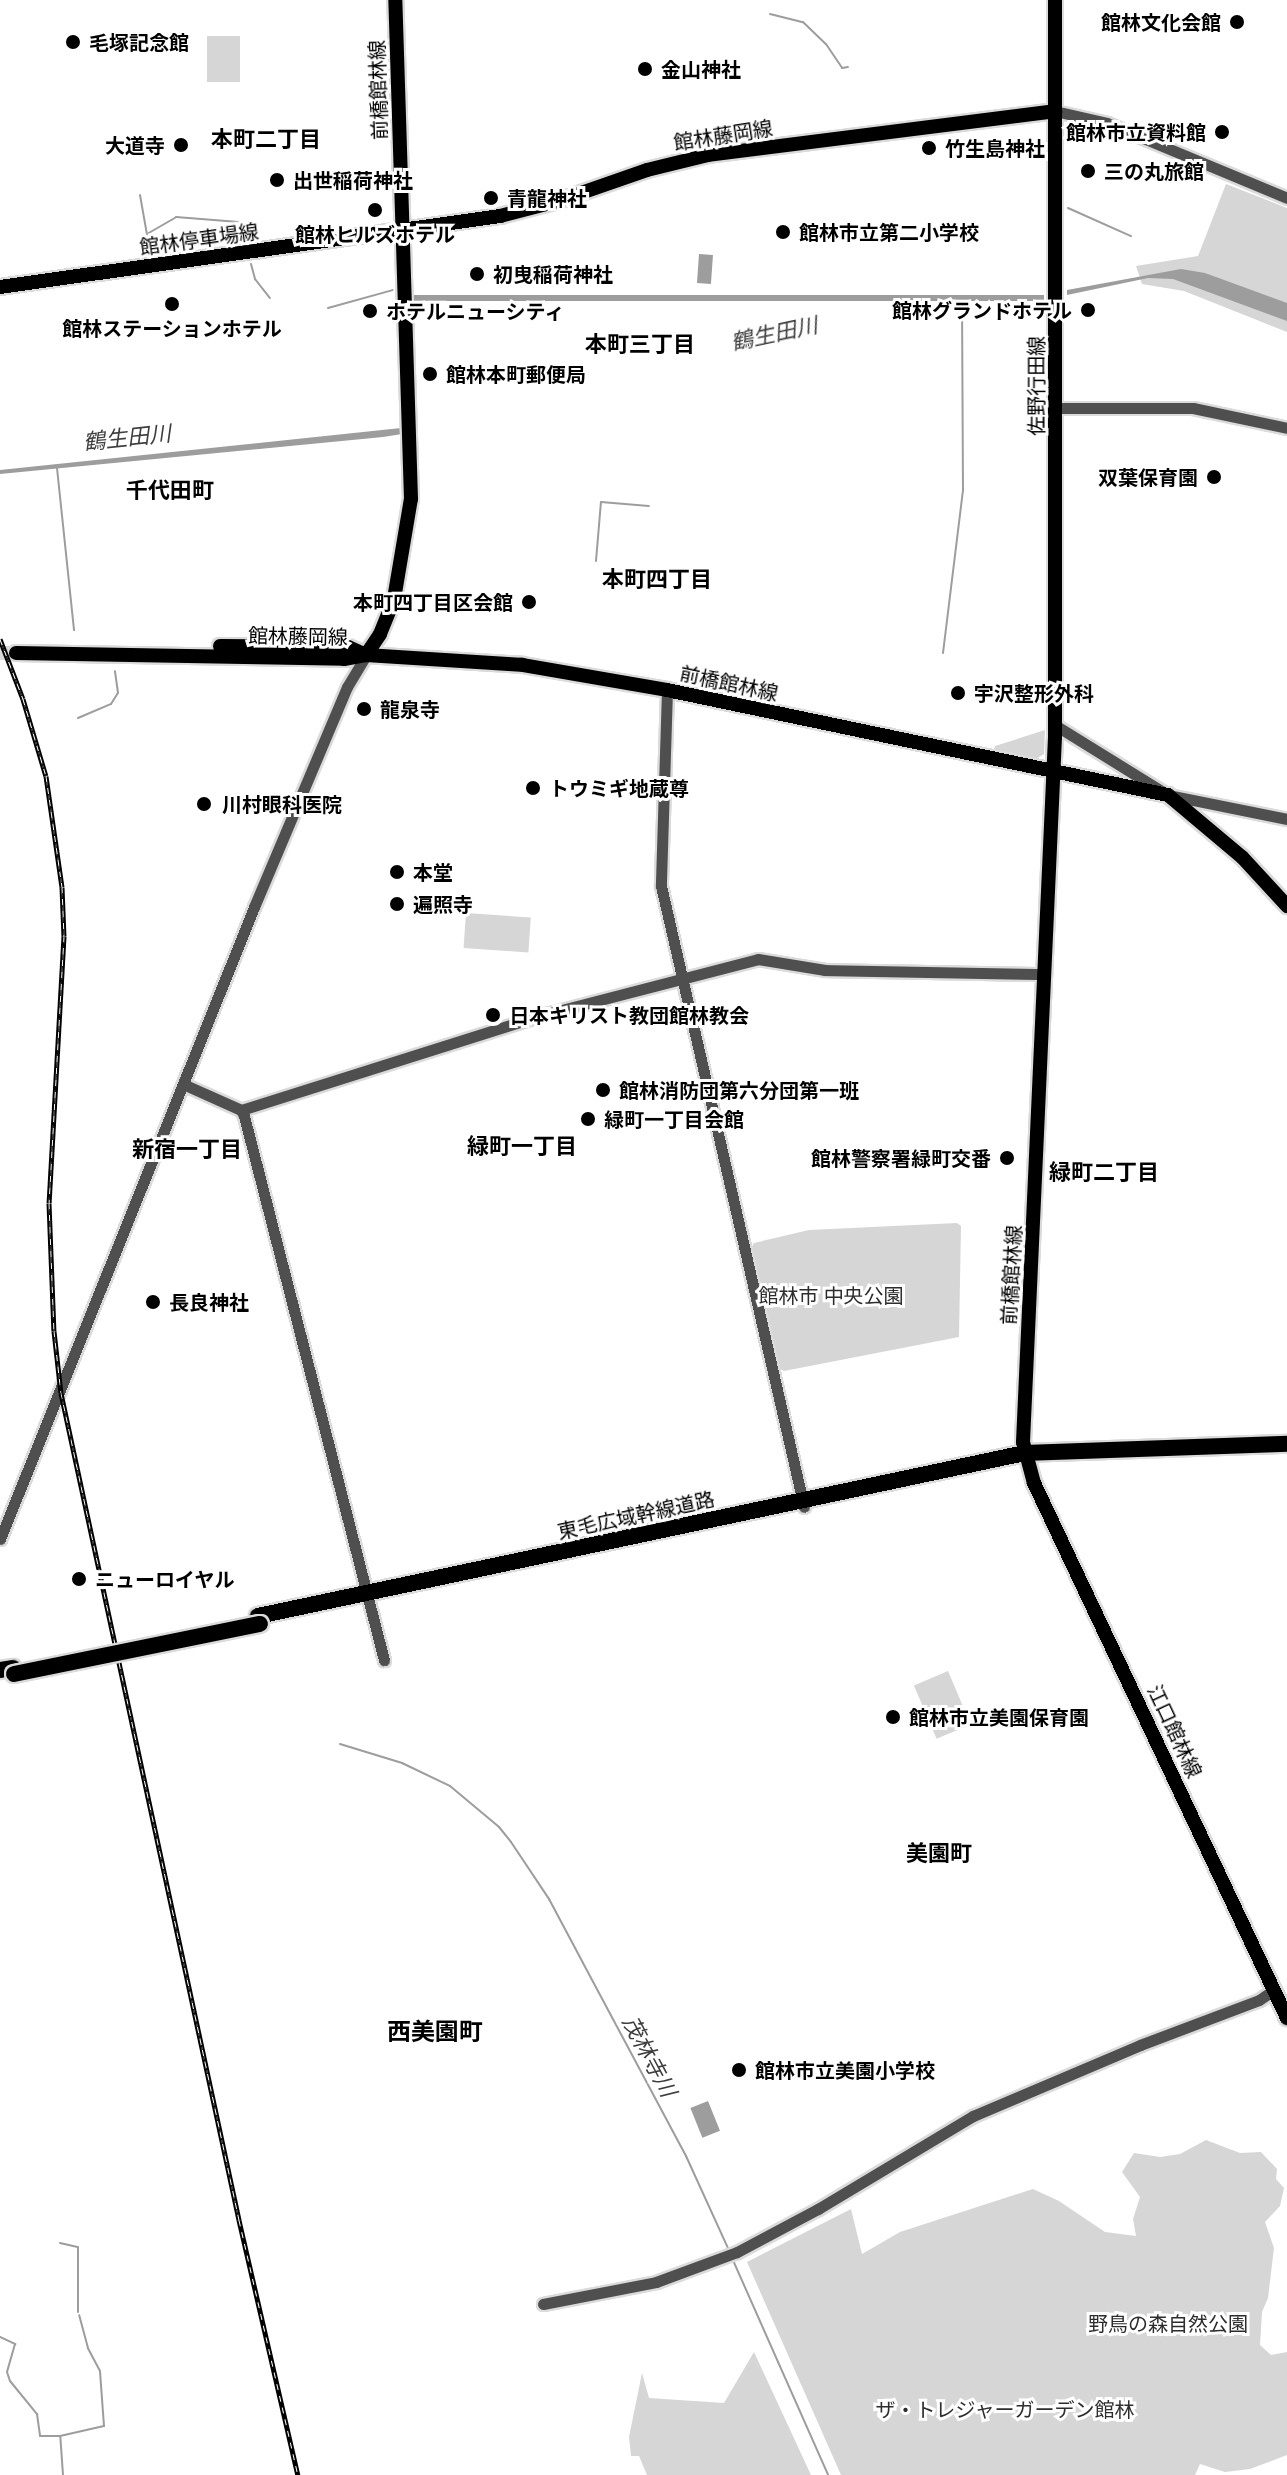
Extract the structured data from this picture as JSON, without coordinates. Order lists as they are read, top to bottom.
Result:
{
  "streets": {
    "highway": ["東毛広域幹線道路"],
    "main road": [
      "前橋館林線",
      "館林藤岡線",
      "館林停車場線",
      "佐野行田線",
      "江口館林線"
    ]
  },
  "crossings": [
    ["前橋館林線", "館林藤岡線"],
    ["前橋館林線", "館林停車場線"],
    ["前橋館林線", "佐野行田線"],
    ["前橋館林線", "東毛広域幹線道路"],
    ["前橋館林線", "江口館林線"],
    ["館林藤岡線", "館林停車場線"],
    ["館林藤岡線", "佐野行田線"],
    ["東毛広域幹線道路", "江口館林線"]
  ],
  "districts": [
    "本町二丁目",
    "本町三丁目",
    "千代田町",
    "本町四丁目",
    "緑町一丁目",
    "新宿一丁目",
    "緑町二丁目",
    "美園町",
    "西美園町"
  ],
  "water": ["鶴生田川", "茂林寺川"],
  "parks": ["館林市 中央公園", "野鳥の森自然公園", "ザ・トレジャーガーデン館林"],
  "places": [
    "館林文化会館",
    "毛塚記念館",
    "金山神社",
    "館林市立資料館",
    "大道寺",
    "竹生島神社",
    "三の丸旅館",
    "出世稲荷神社",
    "青龍神社",
    "館林ヒルズホテル",
    "館林市立第二小学校",
    "初曳稲荷神社",
    "館林ステーションホテル",
    "館林グランドホテル",
    "ホテルニューシティ",
    "館林本町郵便局",
    "双葉保育園",
    "本町四丁目区会館",
    "宇沢整形外科",
    "龍泉寺",
    "トウミギ地蔵尊",
    "川村眼科医院",
    "本堂",
    "遍照寺",
    "日本キリスト教団館林教会",
    "館林消防団第六分団第一班",
    "緑町一丁目会館",
    "館林警察署緑町交番",
    "長良神社",
    "ニューロイヤル",
    "館林市立美園保育園",
    "館林市立美園小学校"
  ]
}
